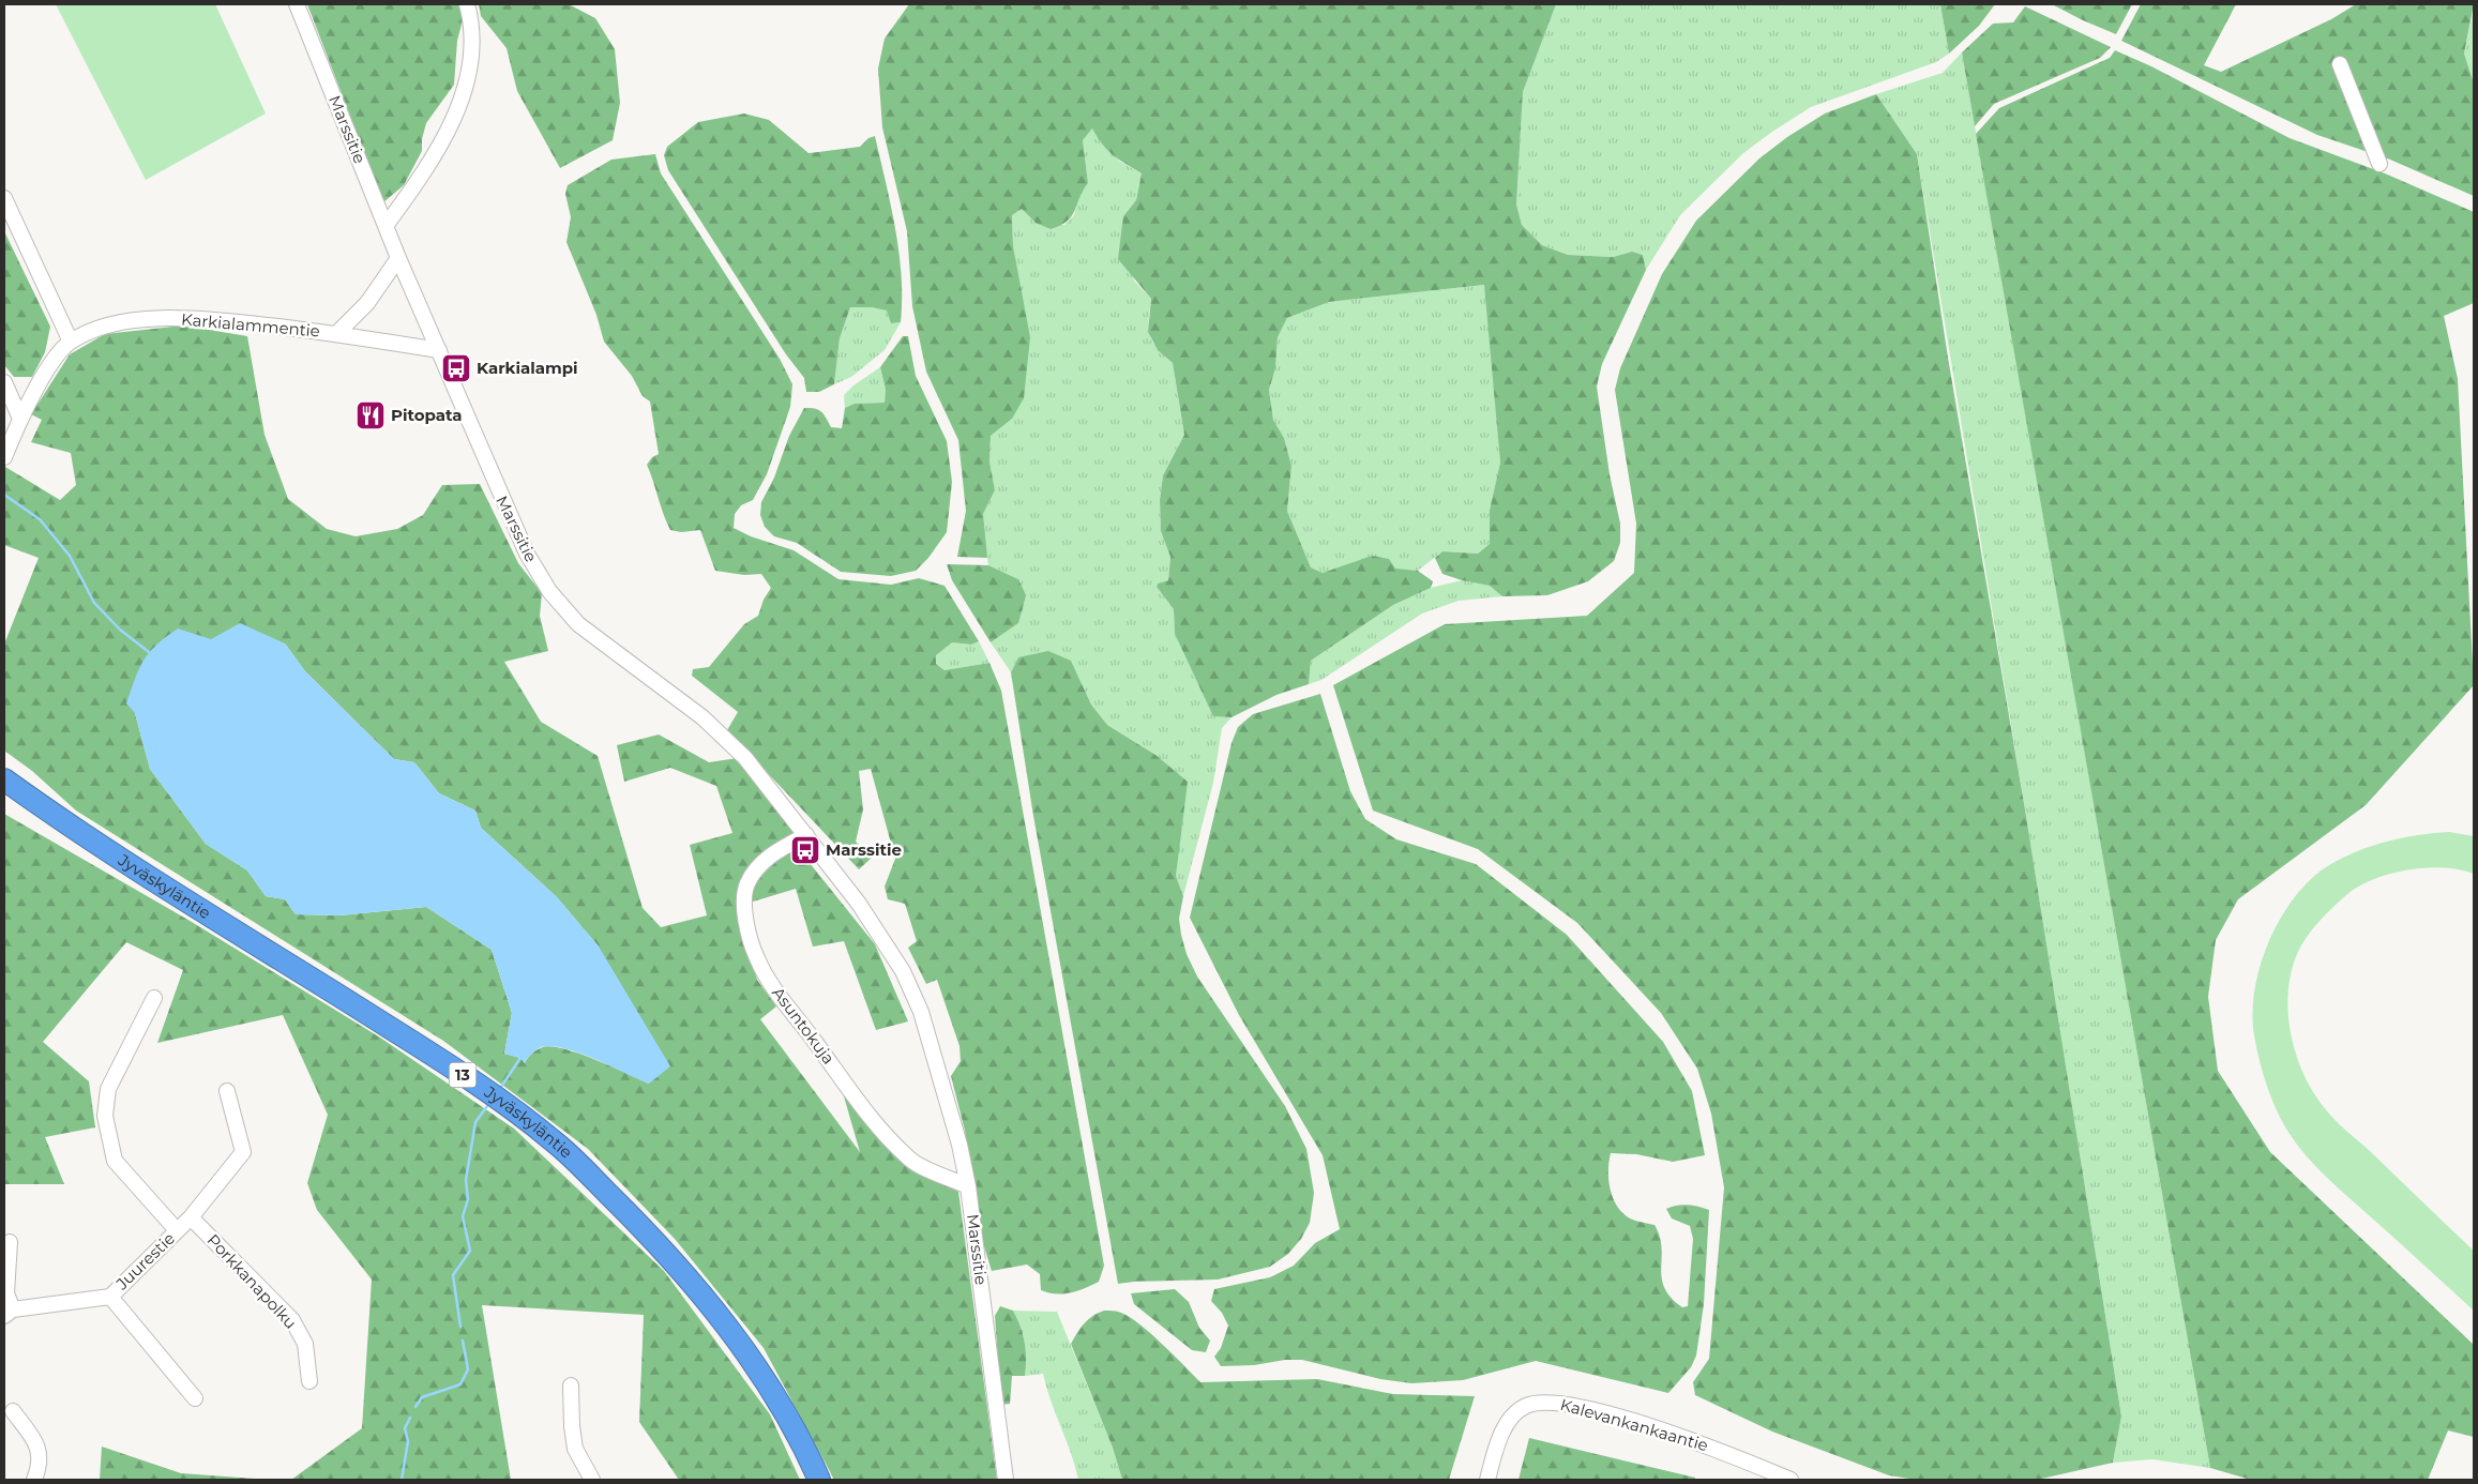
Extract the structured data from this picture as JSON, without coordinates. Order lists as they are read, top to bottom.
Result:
{
  "streets": {
    "highway": ["Jyväskyläntie", "13"],
    "street": [
      "Marssitie",
      "Karkialammentie",
      "Asuntokuja",
      "Juurestie",
      "Porkkanapolku",
      "Kalevankankaantie"
    ]
  },
  "crossings": [
    ["Marssitie", "Karkialammentie"],
    ["Marssitie", "Asuntokuja"],
    ["Juurestie", "Porkkanapolku"]
  ],
  "places": {
    "bus stop": ["Karkialampi", "Marssitie"],
    "restaurant": ["Pitopata"]
  }
}
